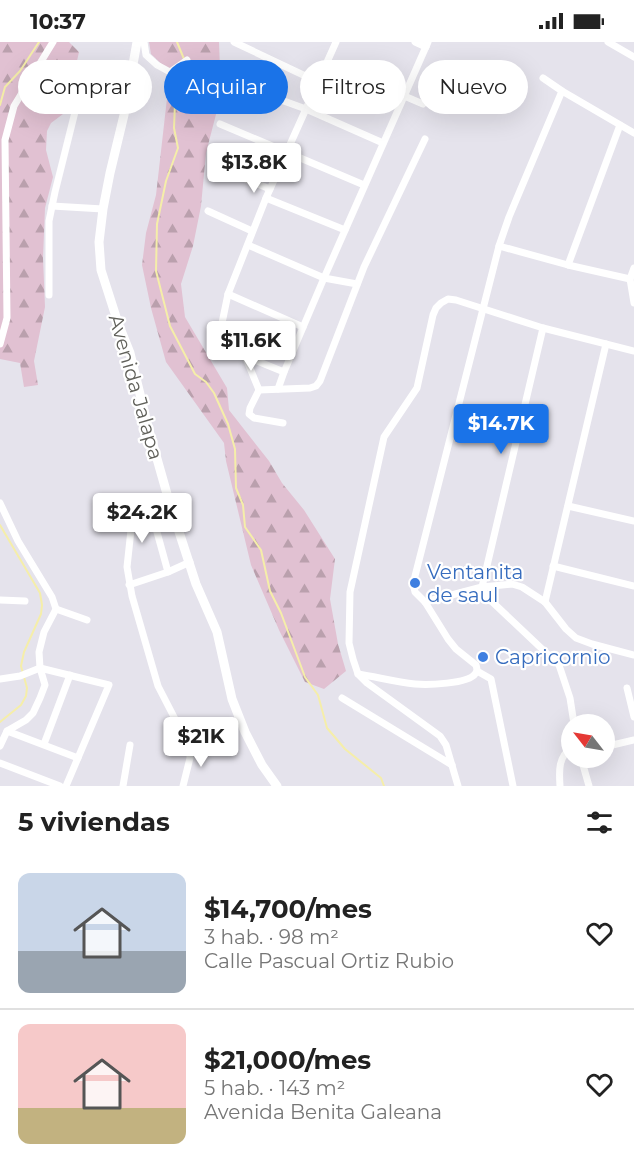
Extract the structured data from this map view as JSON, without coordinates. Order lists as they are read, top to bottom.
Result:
{
  "streets": {
    "street": ["Avenida Jalapa"]
  },
  "places": ["Ventanita de saul", "Capricornio"],
  "north": "top left",
  "page": {
    "status": "10:37",
    "chip": [
      "Comprar",
      "Alquilar",
      "Filtros",
      "Nuevo"
    ],
    "price": [
      "$13.8K",
      "$11.6K",
      "$14.7K",
      "$24.2K",
      "$21K"
    ],
    "heading": "5 viviendas",
    "list": [
      {
        "name": "$14,700/mes",
        "note": "3 hab. · 98 m² · Calle Pascual Ortiz Rubio"
      },
      {
        "name": "$21,000/mes",
        "note": "5 hab. · 143 m² · Avenida Benita Galeana"
      }
    ]
  }
}
